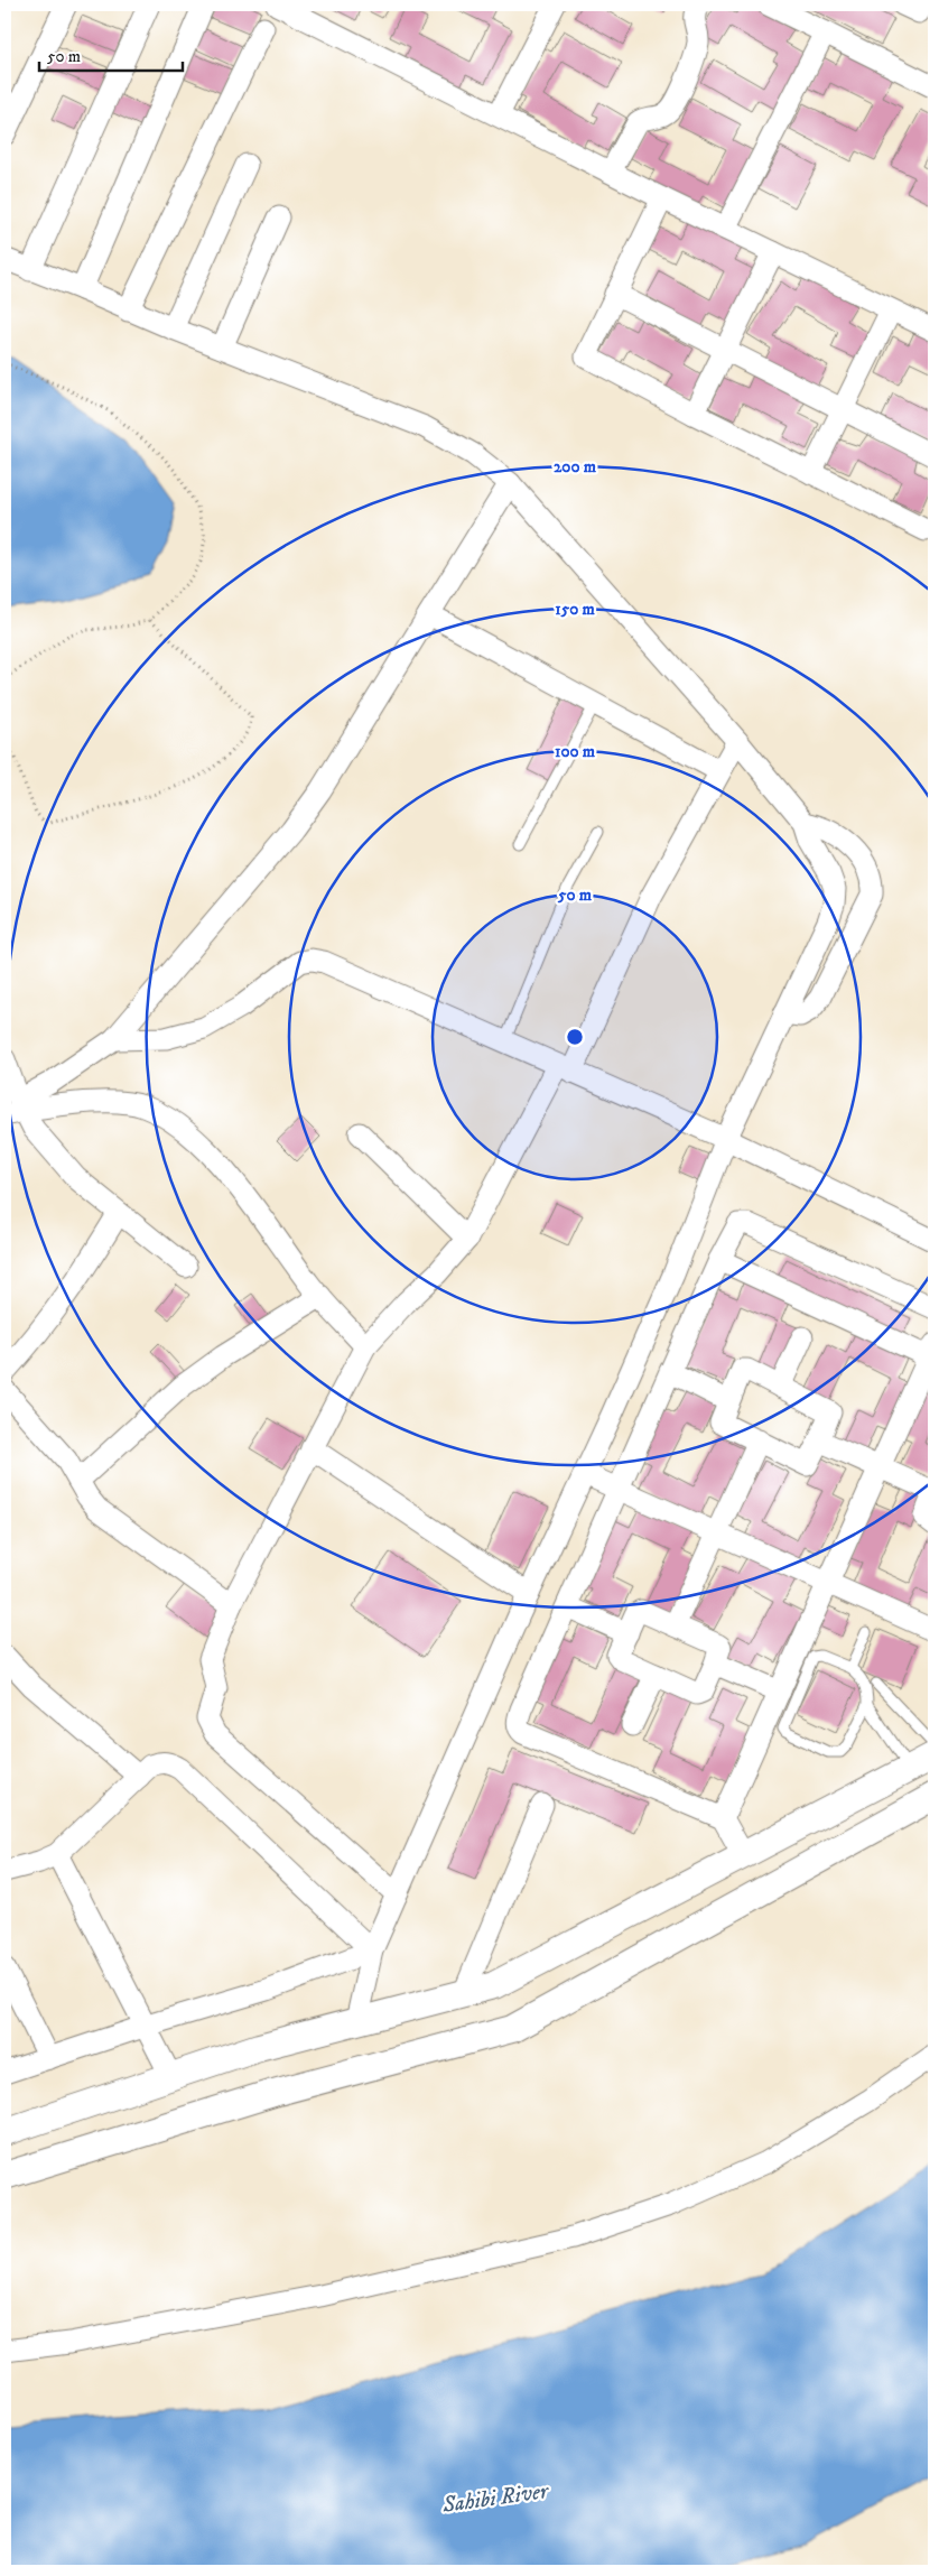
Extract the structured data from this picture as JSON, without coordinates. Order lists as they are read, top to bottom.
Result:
{
  "water": ["Sahibi River"],
  "scale_bar": "50 m",
  "rings": [
    "200 m",
    "150 m",
    "100 m",
    "50 m"
  ]
}
